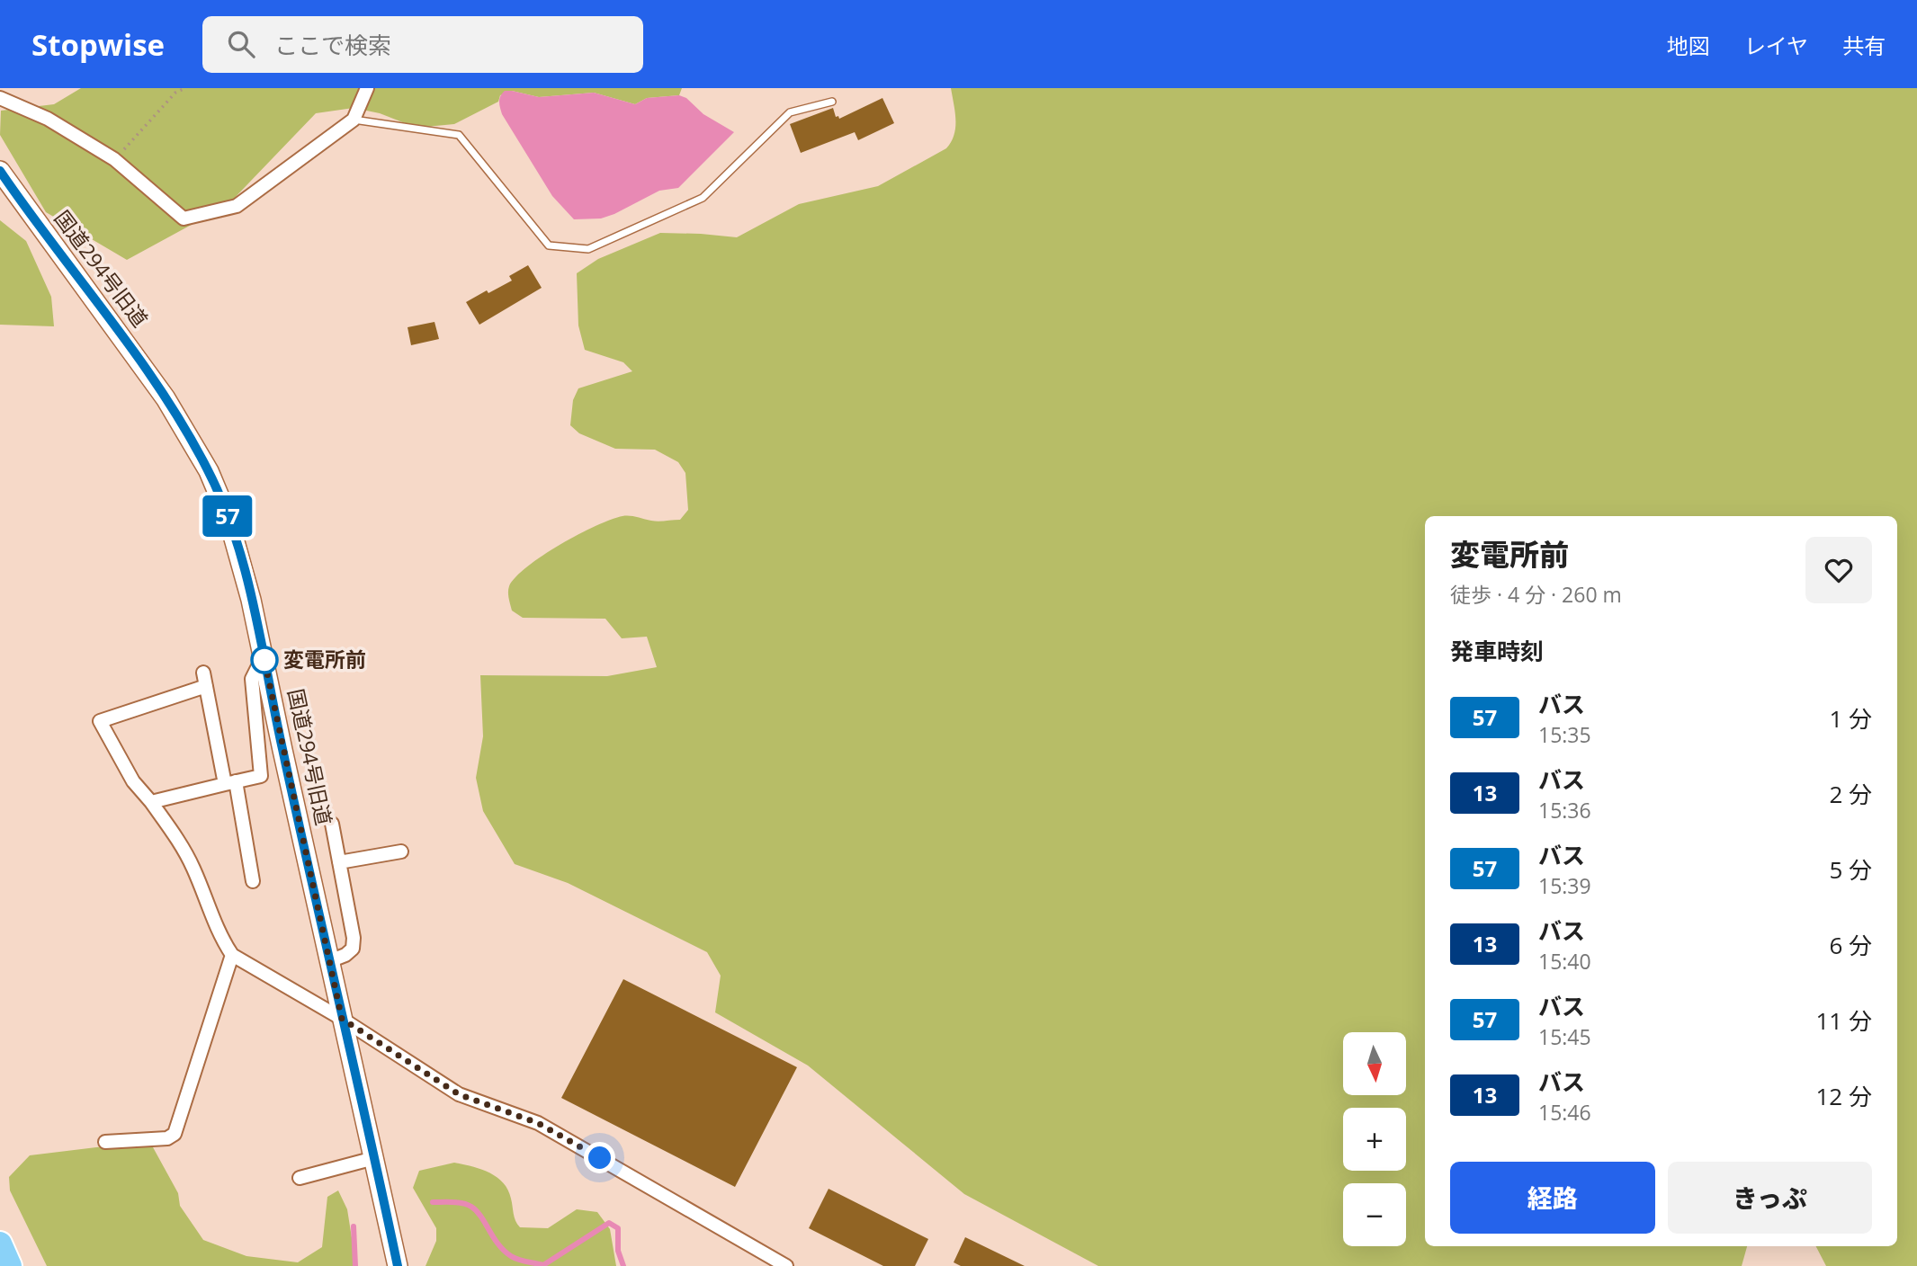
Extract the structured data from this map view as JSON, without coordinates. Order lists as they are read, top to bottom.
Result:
{
  "streets": {
    "street": ["国道294号旧道"]
  },
  "places": ["変電所前"],
  "lines": ["bus line 57"],
  "north": "bottom",
  "page": {
    "header": "Stopwise",
    "search": "ここで検索",
    "nav": ["地図", "レイヤ", "共有"],
    "on_map": "57",
    "heading": [
      ["変電所前", "徒歩 · 4 分 · 260 m"],
      "発車時刻"
    ],
    "list": [
      {
        "mark": "57",
        "name": "バス",
        "note": "15:35",
        "value": "1 分"
      },
      {
        "mark": "13",
        "name": "バス",
        "note": "15:36",
        "value": "2 分"
      },
      {
        "mark": "57",
        "name": "バス",
        "note": "15:39",
        "value": "5 分"
      },
      {
        "mark": "13",
        "name": "バス",
        "note": "15:40",
        "value": "6 分"
      },
      {
        "mark": "57",
        "name": "バス",
        "note": "15:45",
        "value": "11 分"
      },
      {
        "mark": "13",
        "name": "バス",
        "note": "15:46",
        "value": "12 分"
      }
    ],
    "map_buttons": ["+", "−"],
    "buttons": ["経路", "きっぷ"]
  }
}
